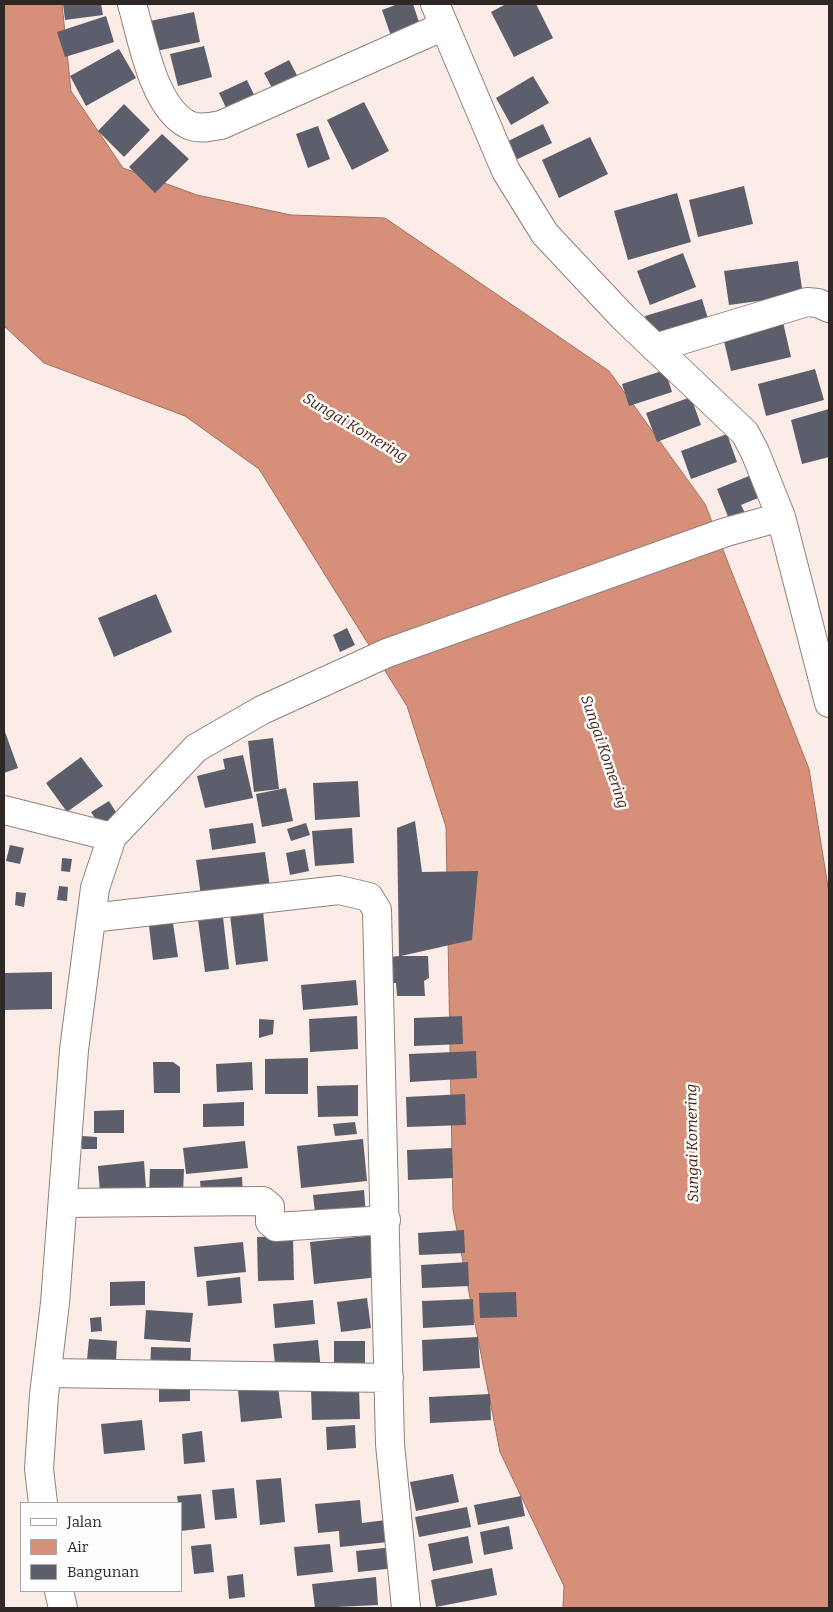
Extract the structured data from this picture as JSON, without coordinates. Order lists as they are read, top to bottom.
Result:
{
  "water": ["Sungai Komering"],
  "legend": ["Jalan", "Air", "Bangunan"]
}
